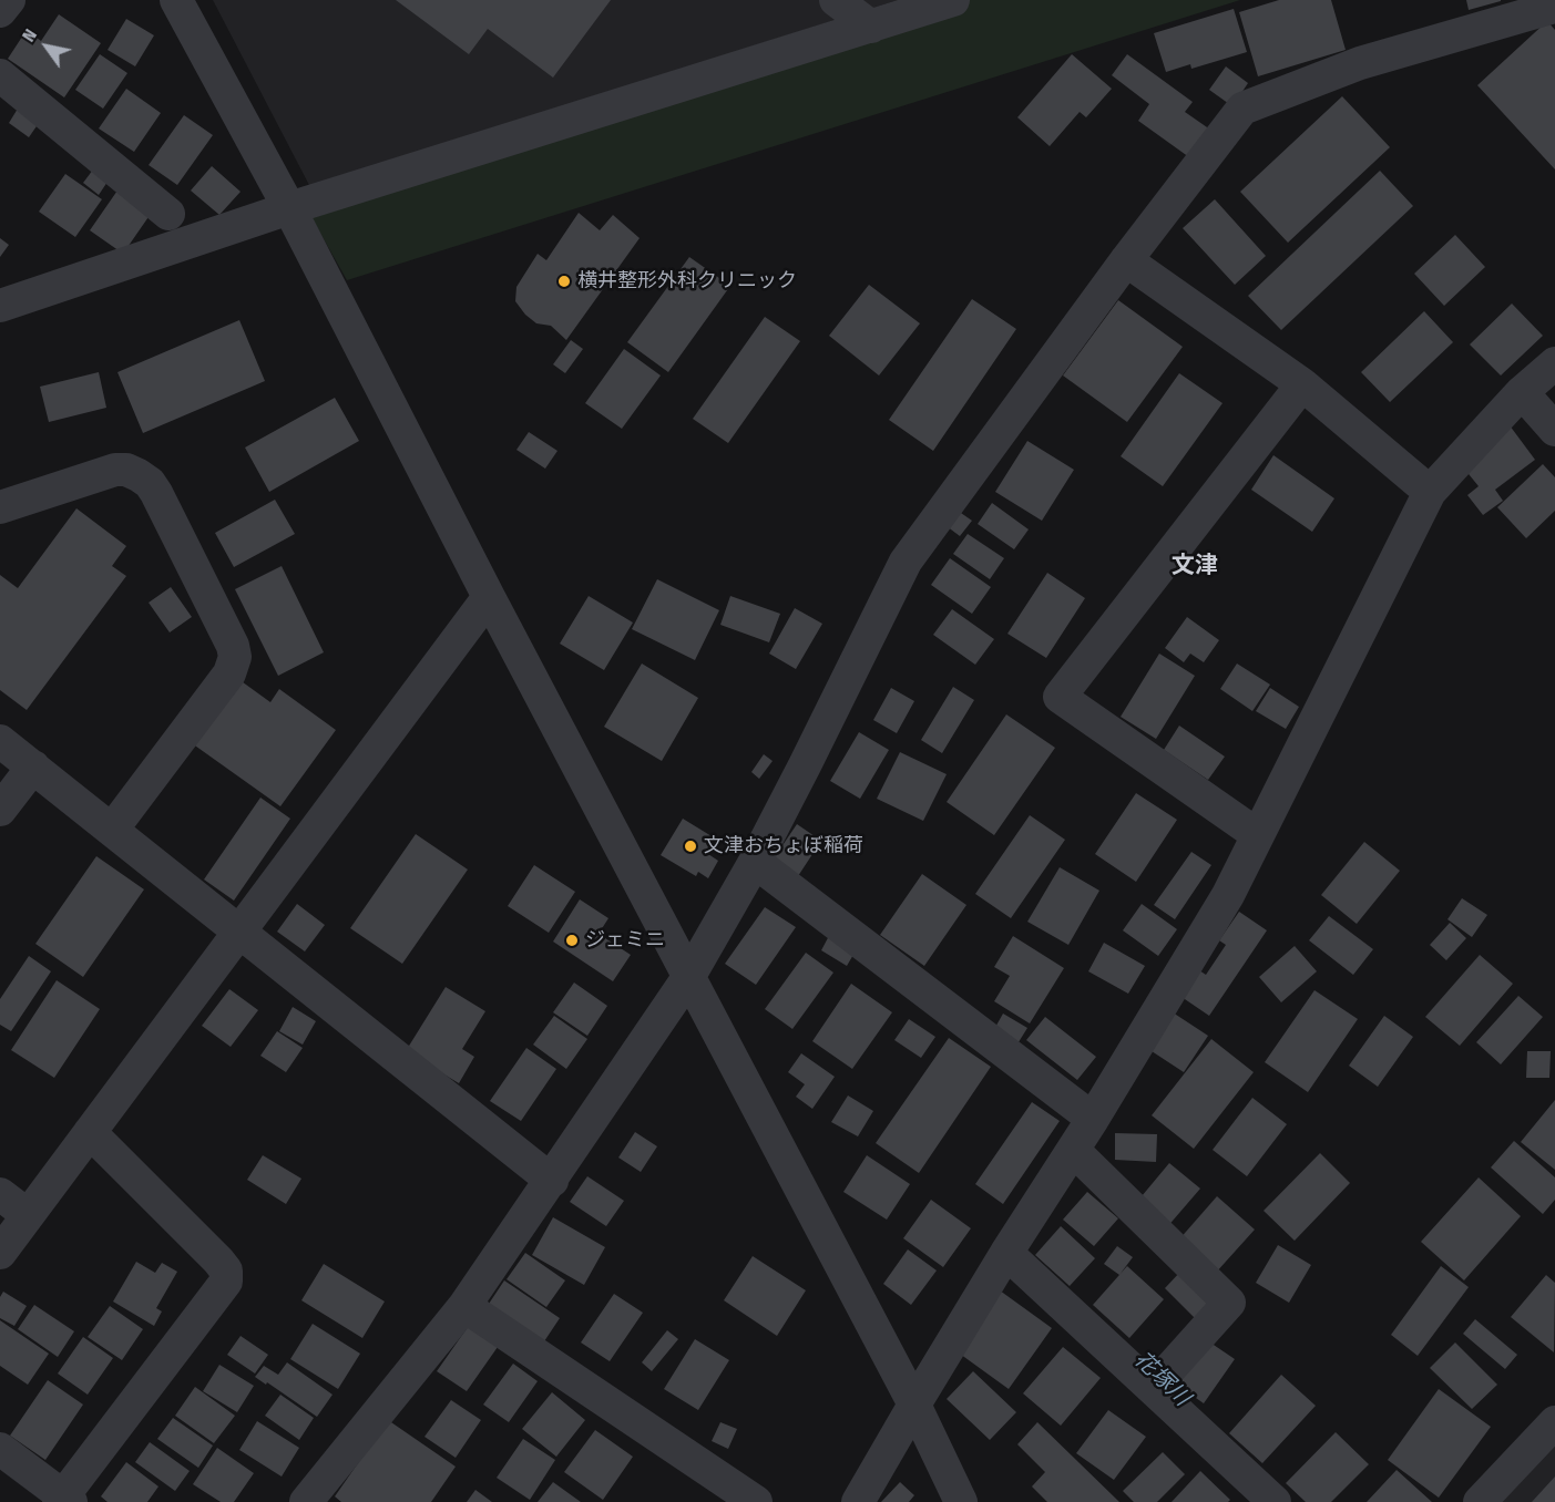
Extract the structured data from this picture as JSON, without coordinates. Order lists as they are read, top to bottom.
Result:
{
  "districts": ["文津"],
  "water": ["花塚川"],
  "places": ["横井整形外科クリニック", "文津おちょぼ稲荷", "ジェミニ"],
  "north": "top left"
}
